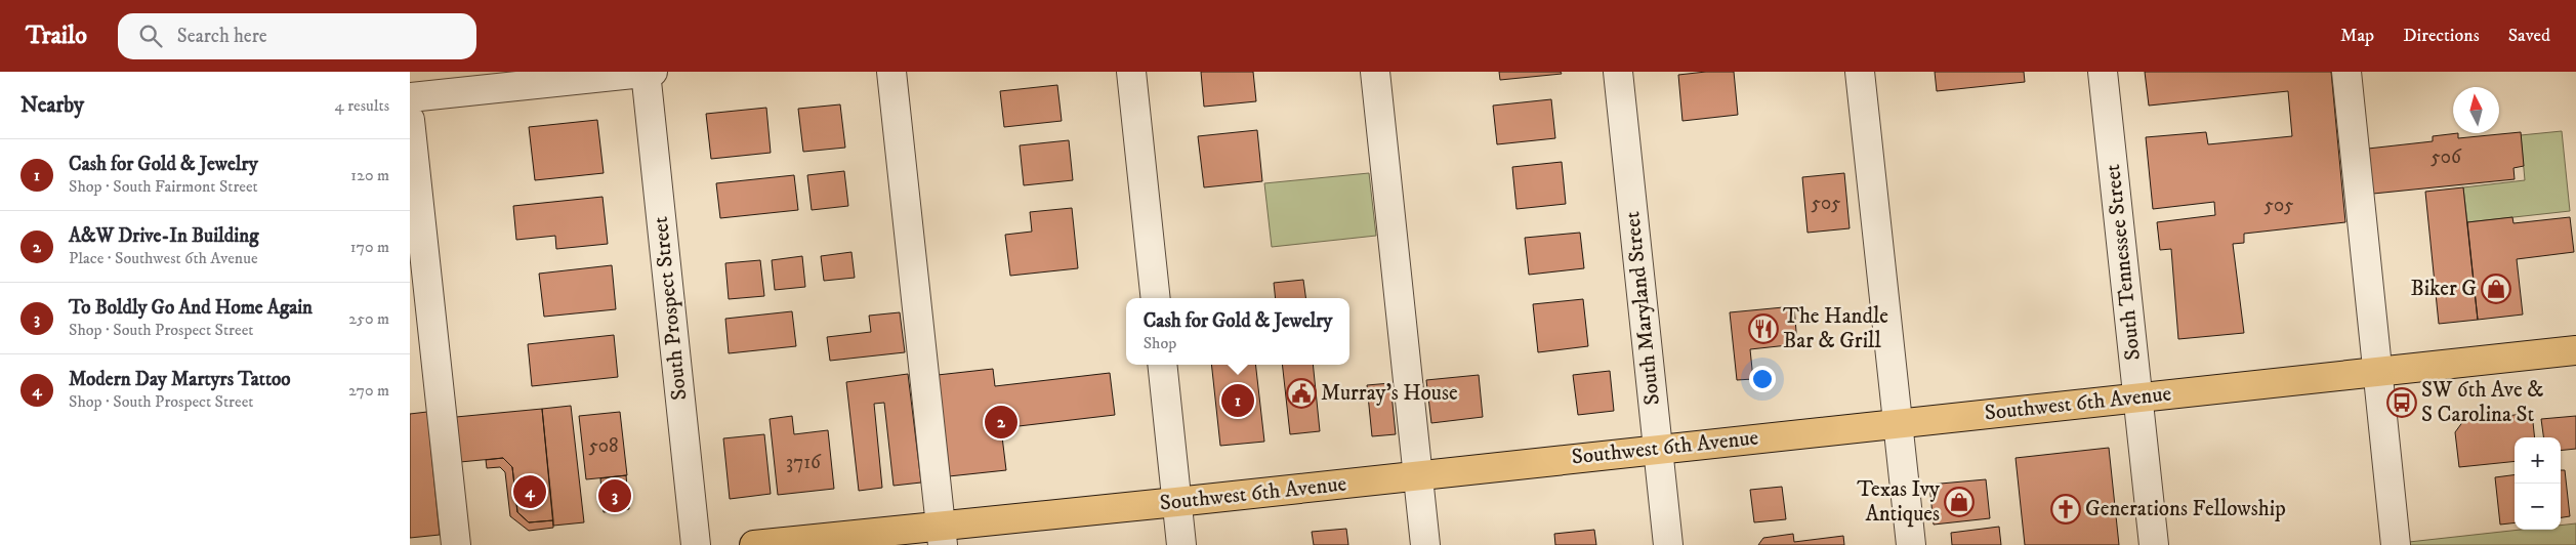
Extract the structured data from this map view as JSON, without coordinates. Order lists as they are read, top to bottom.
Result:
{
  "streets": {
    "main road": ["Southwest 6th Avenue"],
    "street": ["South Tennessee Street", "South Prospect Street", "South Maryland Street"]
  },
  "crossings": [
    ["South Tennessee Street", "Southwest 6th Avenue"],
    ["South Maryland Street", "Southwest 6th Avenue"]
  ],
  "places": {
    "shop": ["Biker G", "Texas Ivy Antiques"],
    "restaurant": ["The Handle Bar & Grill"],
    "public building": ["Murray's House"],
    "bus stop": ["SW 6th Ave & S Carolina St"],
    "church": ["Generations Fellowship"]
  },
  "house_numbers": [
    "506",
    "505",
    "505",
    "508",
    "3716"
  ],
  "north": "top",
  "page": {
    "header": "Trailo",
    "search": "Search here",
    "nav": ["Map", "Directions", "Saved"],
    "heading": ["Nearby", "4 results"],
    "list": [
      {
        "mark": "1",
        "name": "Cash for Gold & Jewelry",
        "note": "Shop · South Fairmont Street",
        "value": "120 m"
      },
      {
        "mark": "2",
        "name": "A&W Drive-In Building",
        "note": "Place · Southwest 6th Avenue",
        "value": "170 m"
      },
      {
        "mark": "3",
        "name": "To Boldly Go And Home Again",
        "note": "Shop · South Prospect Street",
        "value": "250 m"
      },
      {
        "mark": "4",
        "name": "Modern Day Martyrs Tattoo",
        "note": "Shop · South Prospect Street",
        "value": "270 m"
      }
    ],
    "popup": ["Cash for Gold & Jewelry", "Shop"],
    "pins": [
      "1",
      "2",
      "4",
      "3"
    ],
    "map_buttons": ["+", "−"]
  }
}
